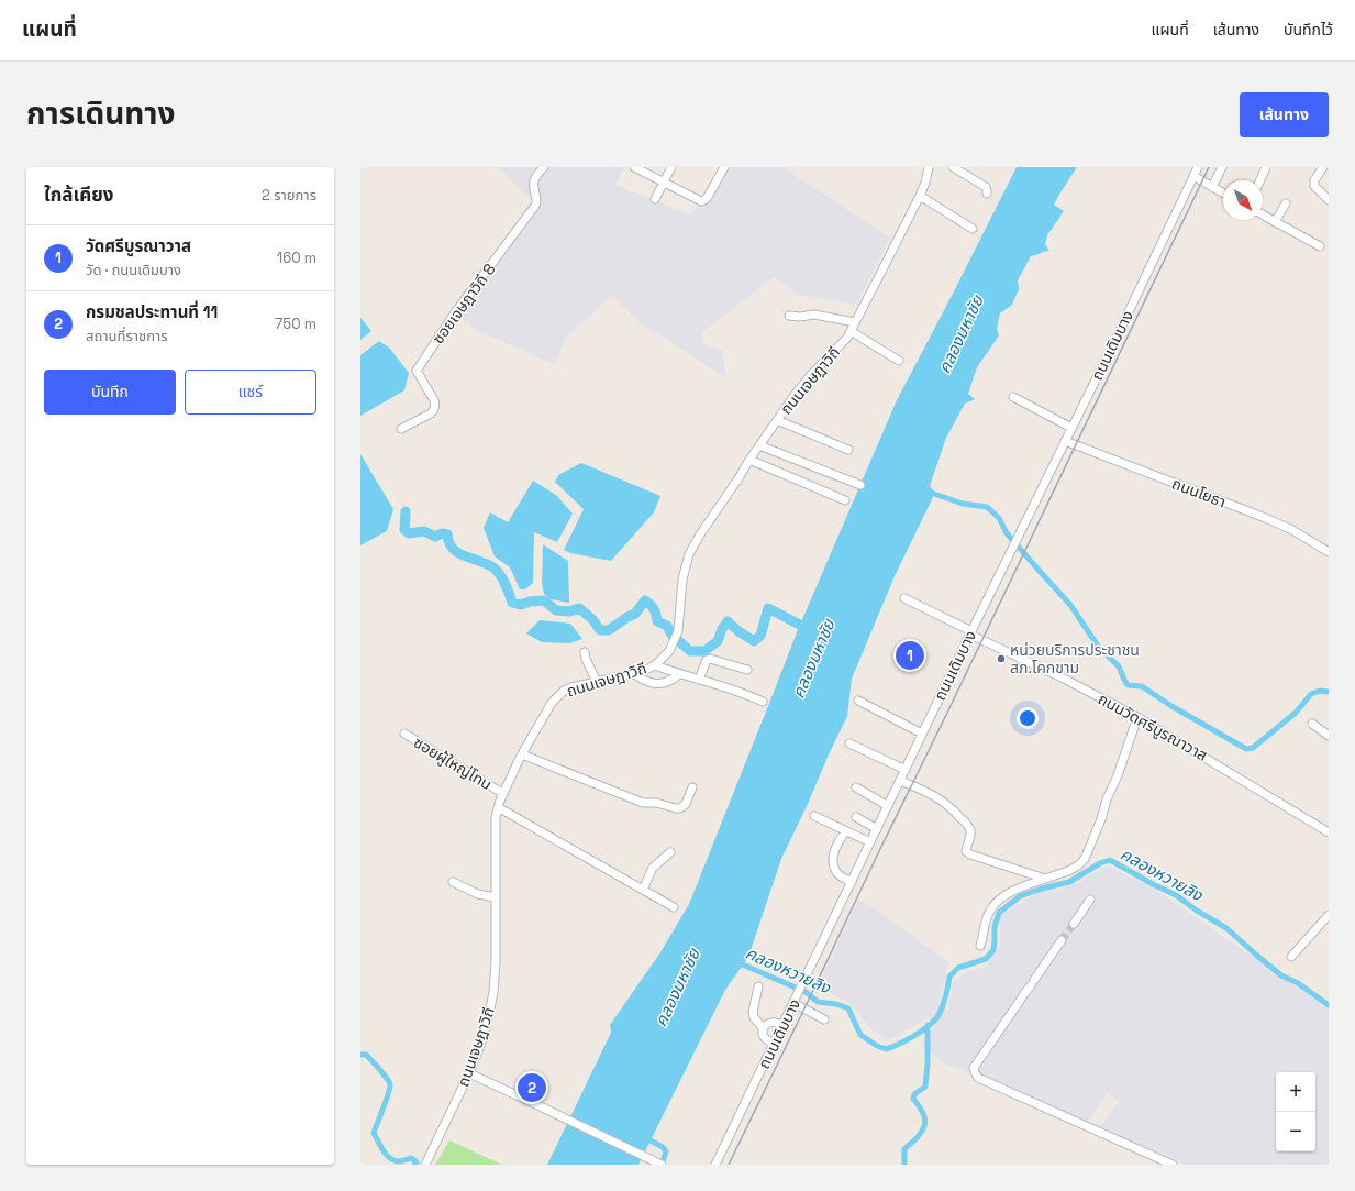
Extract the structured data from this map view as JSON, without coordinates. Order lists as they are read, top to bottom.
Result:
{
  "streets": {
    "street": [
      "ซอยเจษฎาวิถี 8",
      "ถนนเดิมบาง",
      "ถนนเจษฎาวิถี",
      "ถนนโยธา",
      "ถนนวัดศรีบูรณาวาส",
      "ซอยผู้ใหญ่โทน"
    ]
  },
  "crossings": [
    ["ถนนเดิมบาง", "ถนนโยธา"],
    ["ถนนเดิมบาง", "ถนนวัดศรีบูรณาวาส"],
    ["ถนนเจษฎาวิถี", "ซอยผู้ใหญ่โทน"]
  ],
  "water": ["คลองมหาชัย", "คลองหวายลิง"],
  "places": ["หน่วยบริการประชาชน สภ.โคกขาม"],
  "north": "bottom right",
  "page": {
    "header": "แผนที่",
    "nav": ["แผนที่", "เส้นทาง", "บันทึกไว้"],
    "title": "การเดินทาง",
    "buttons": [
      "เส้นทาง",
      ["บันทึก", "แชร์"]
    ],
    "heading": ["ใกล้เคียง", "2 รายการ"],
    "list": [
      {
        "mark": "1",
        "name": "วัดศรีบูรณาวาส",
        "note": "วัด · ถนนเดิมบาง",
        "value": "160 m"
      },
      {
        "mark": "2",
        "name": "กรมชลประทานที่ 11",
        "note": "สถานที่ราชการ",
        "value": "750 m"
      }
    ],
    "pins": ["1", "2"],
    "map_buttons": ["+", "−"]
  }
}
